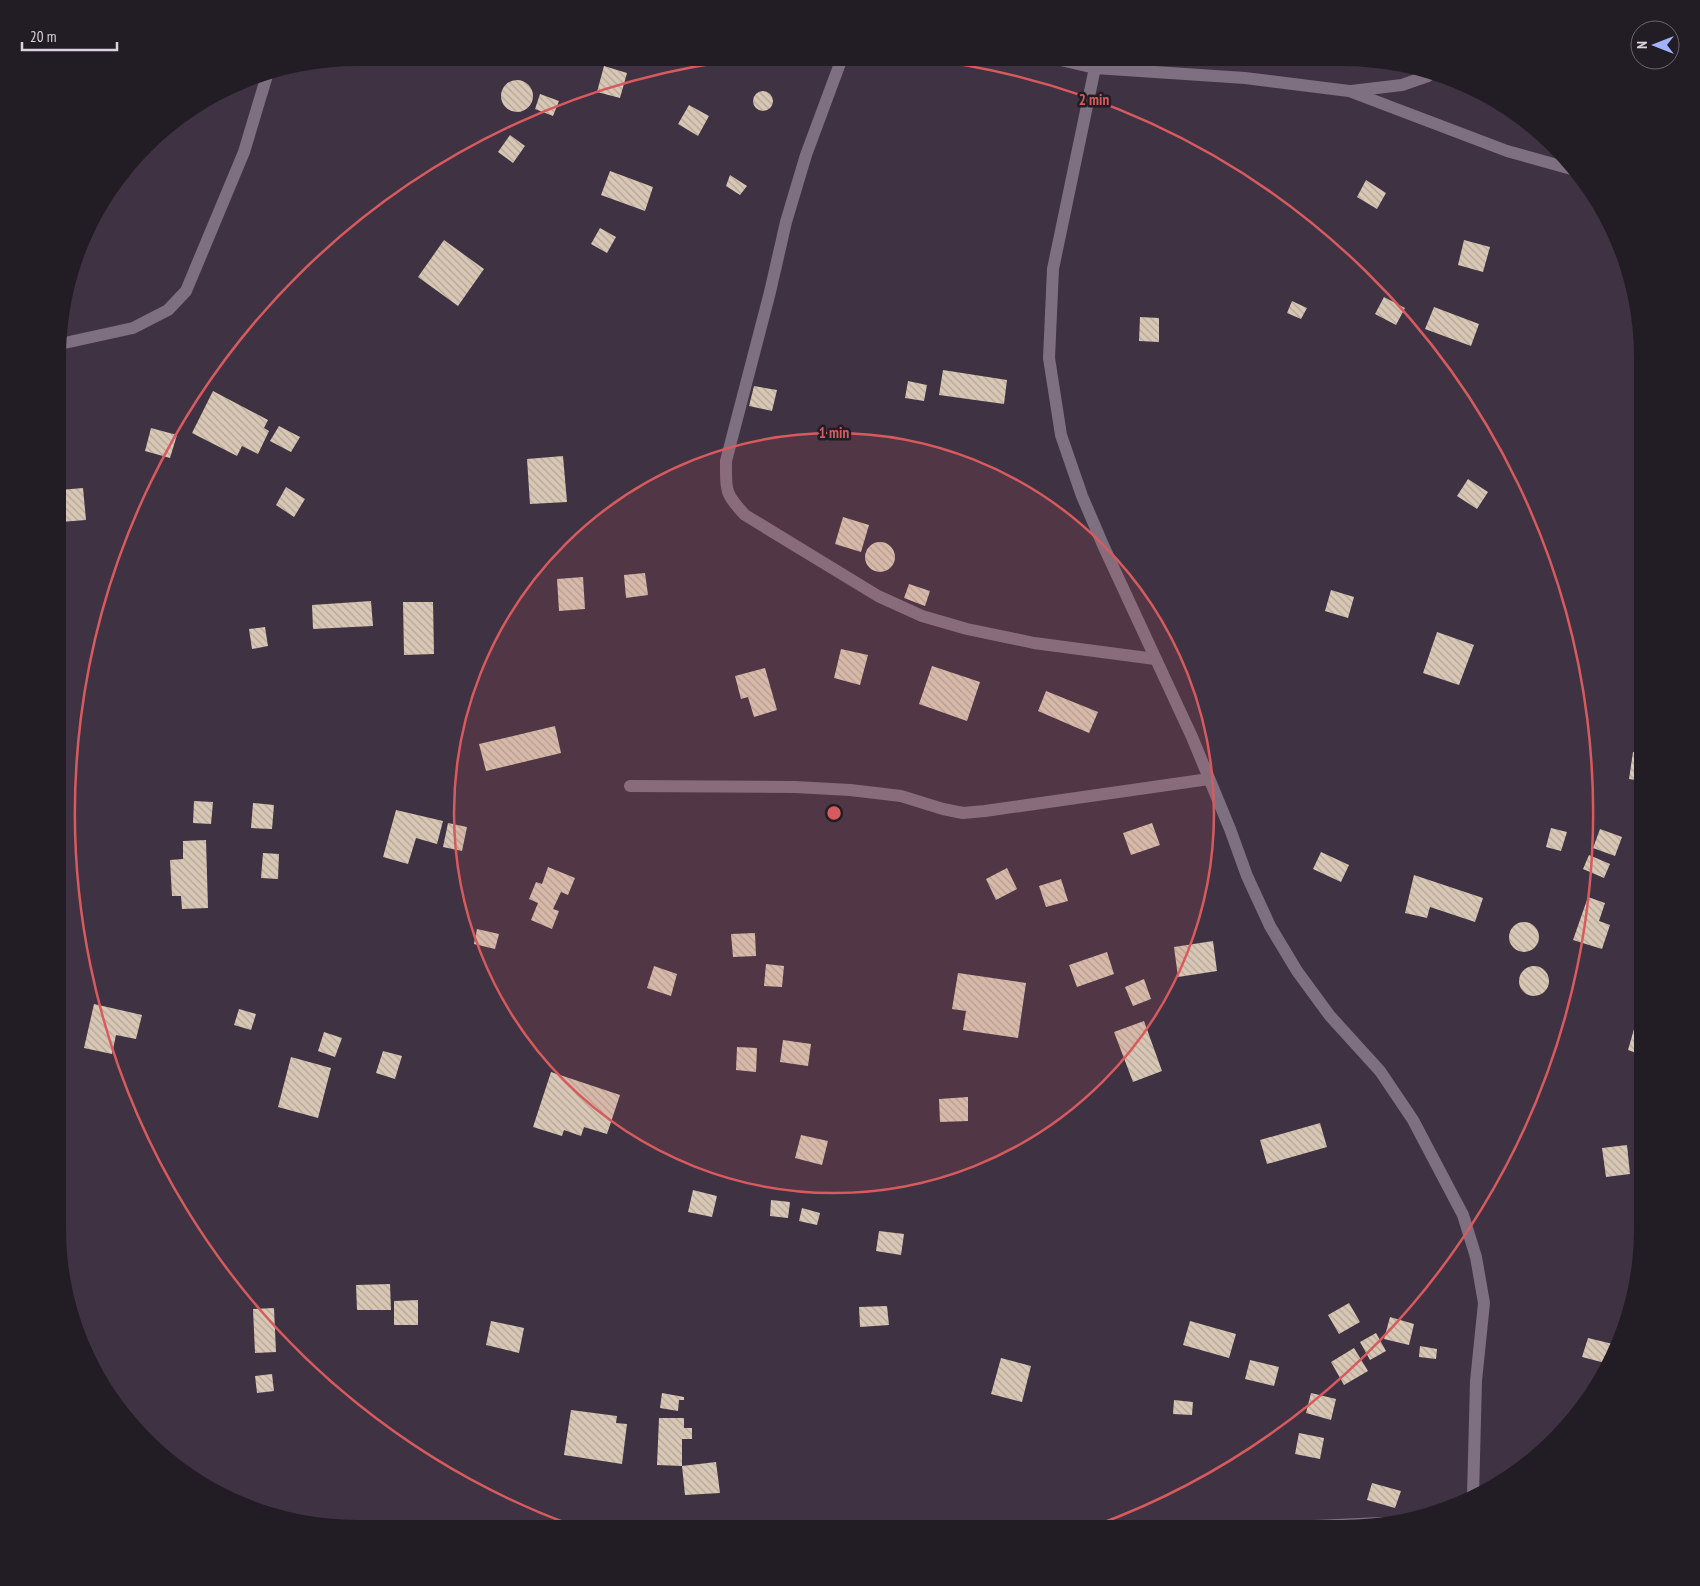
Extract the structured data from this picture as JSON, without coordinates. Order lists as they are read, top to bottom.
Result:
{
  "scale_bar": "20 m",
  "north": "left",
  "rings": ["2 min", "1 min"]
}
